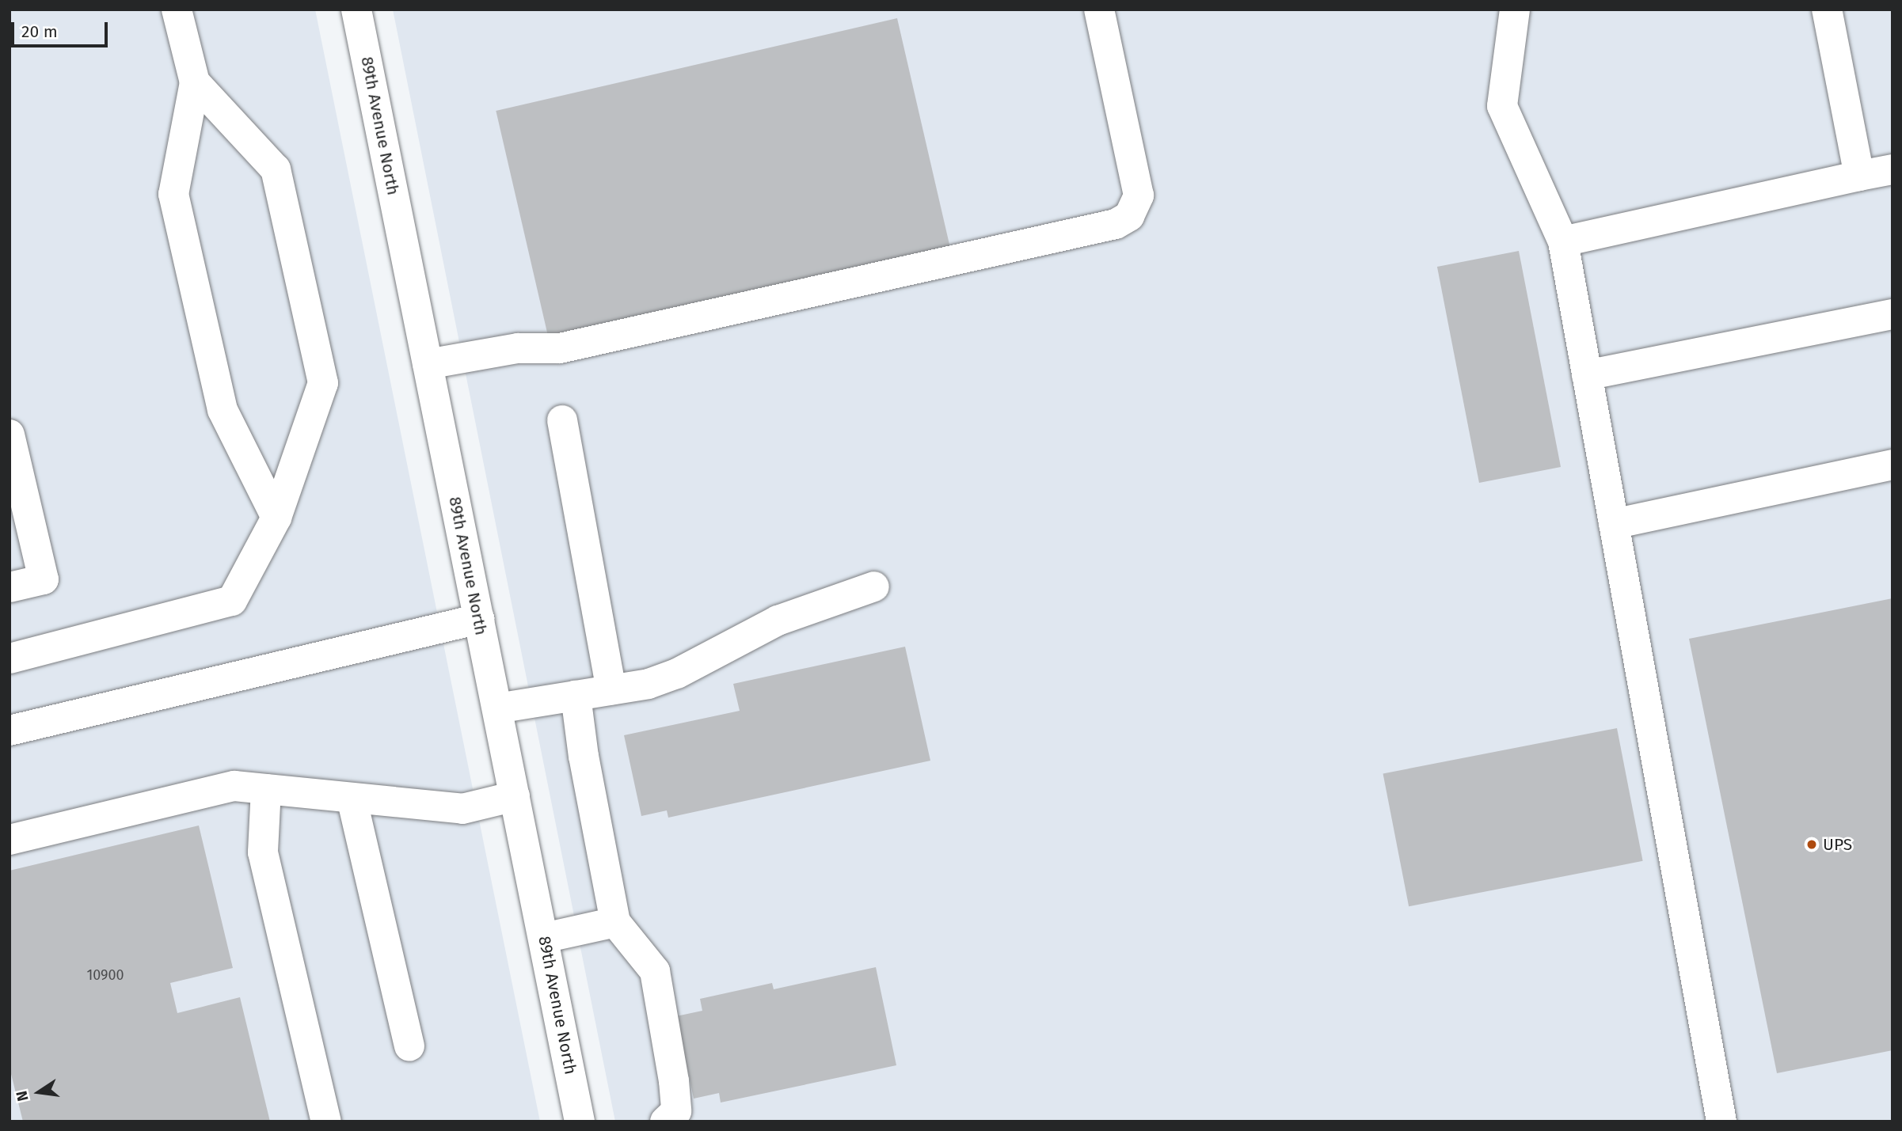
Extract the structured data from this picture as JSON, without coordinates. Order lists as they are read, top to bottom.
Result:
{
  "streets": {
    "street": ["89th Avenue North"]
  },
  "places": ["UPS"],
  "house_numbers": ["10900"],
  "scale_bar": "20 m",
  "north": "left"
}
